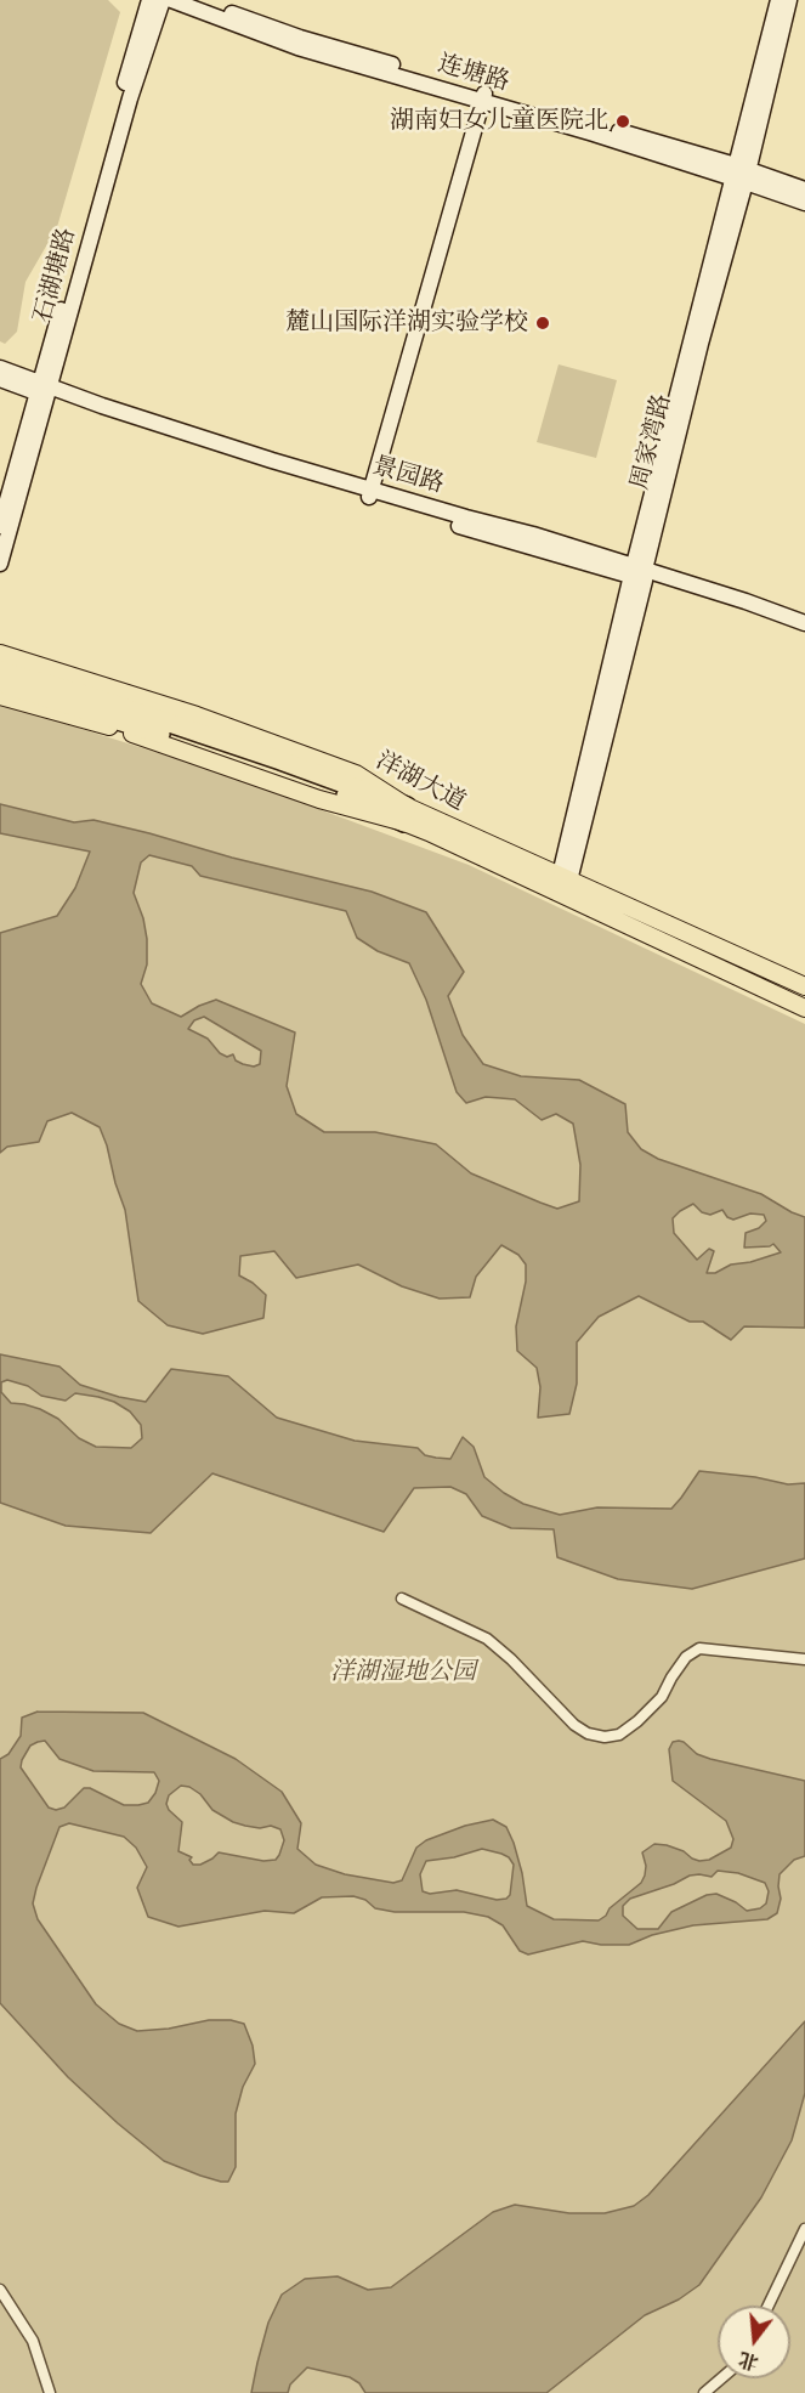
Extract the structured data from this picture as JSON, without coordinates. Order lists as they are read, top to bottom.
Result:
{
  "streets": {
    "main road": [
      "连塘路",
      "石湖塘路",
      "周家湾路",
      "景园路",
      "洋湖大道"
    ]
  },
  "crossings": [
    ["连塘路", "周家湾路"],
    ["石湖塘路", "景园路"],
    ["周家湾路", "景园路"],
    ["周家湾路", "洋湖大道"]
  ],
  "parks": ["洋湖湿地公园"],
  "places": ["湖南妇女儿童医院北", "麓山国际洋湖实验学校"],
  "north": "bottom"
}
